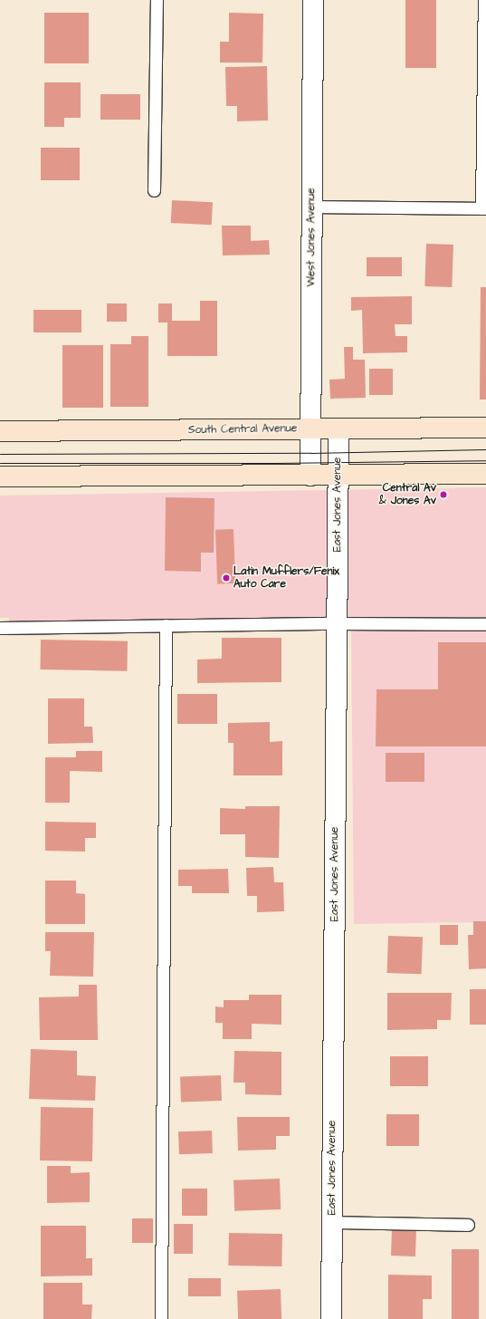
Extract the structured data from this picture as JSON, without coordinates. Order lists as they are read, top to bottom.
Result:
{
  "streets": {
    "main road": ["South Central Avenue"],
    "street": ["West Jones Avenue", "East Jones Avenue"]
  },
  "crossings": [
    ["West Jones Avenue", "South Central Avenue"],
    ["South Central Avenue", "East Jones Avenue"]
  ],
  "places": ["Central Av & Jones Av", "Latin Mufflers/Fenix Auto Care"]
}
